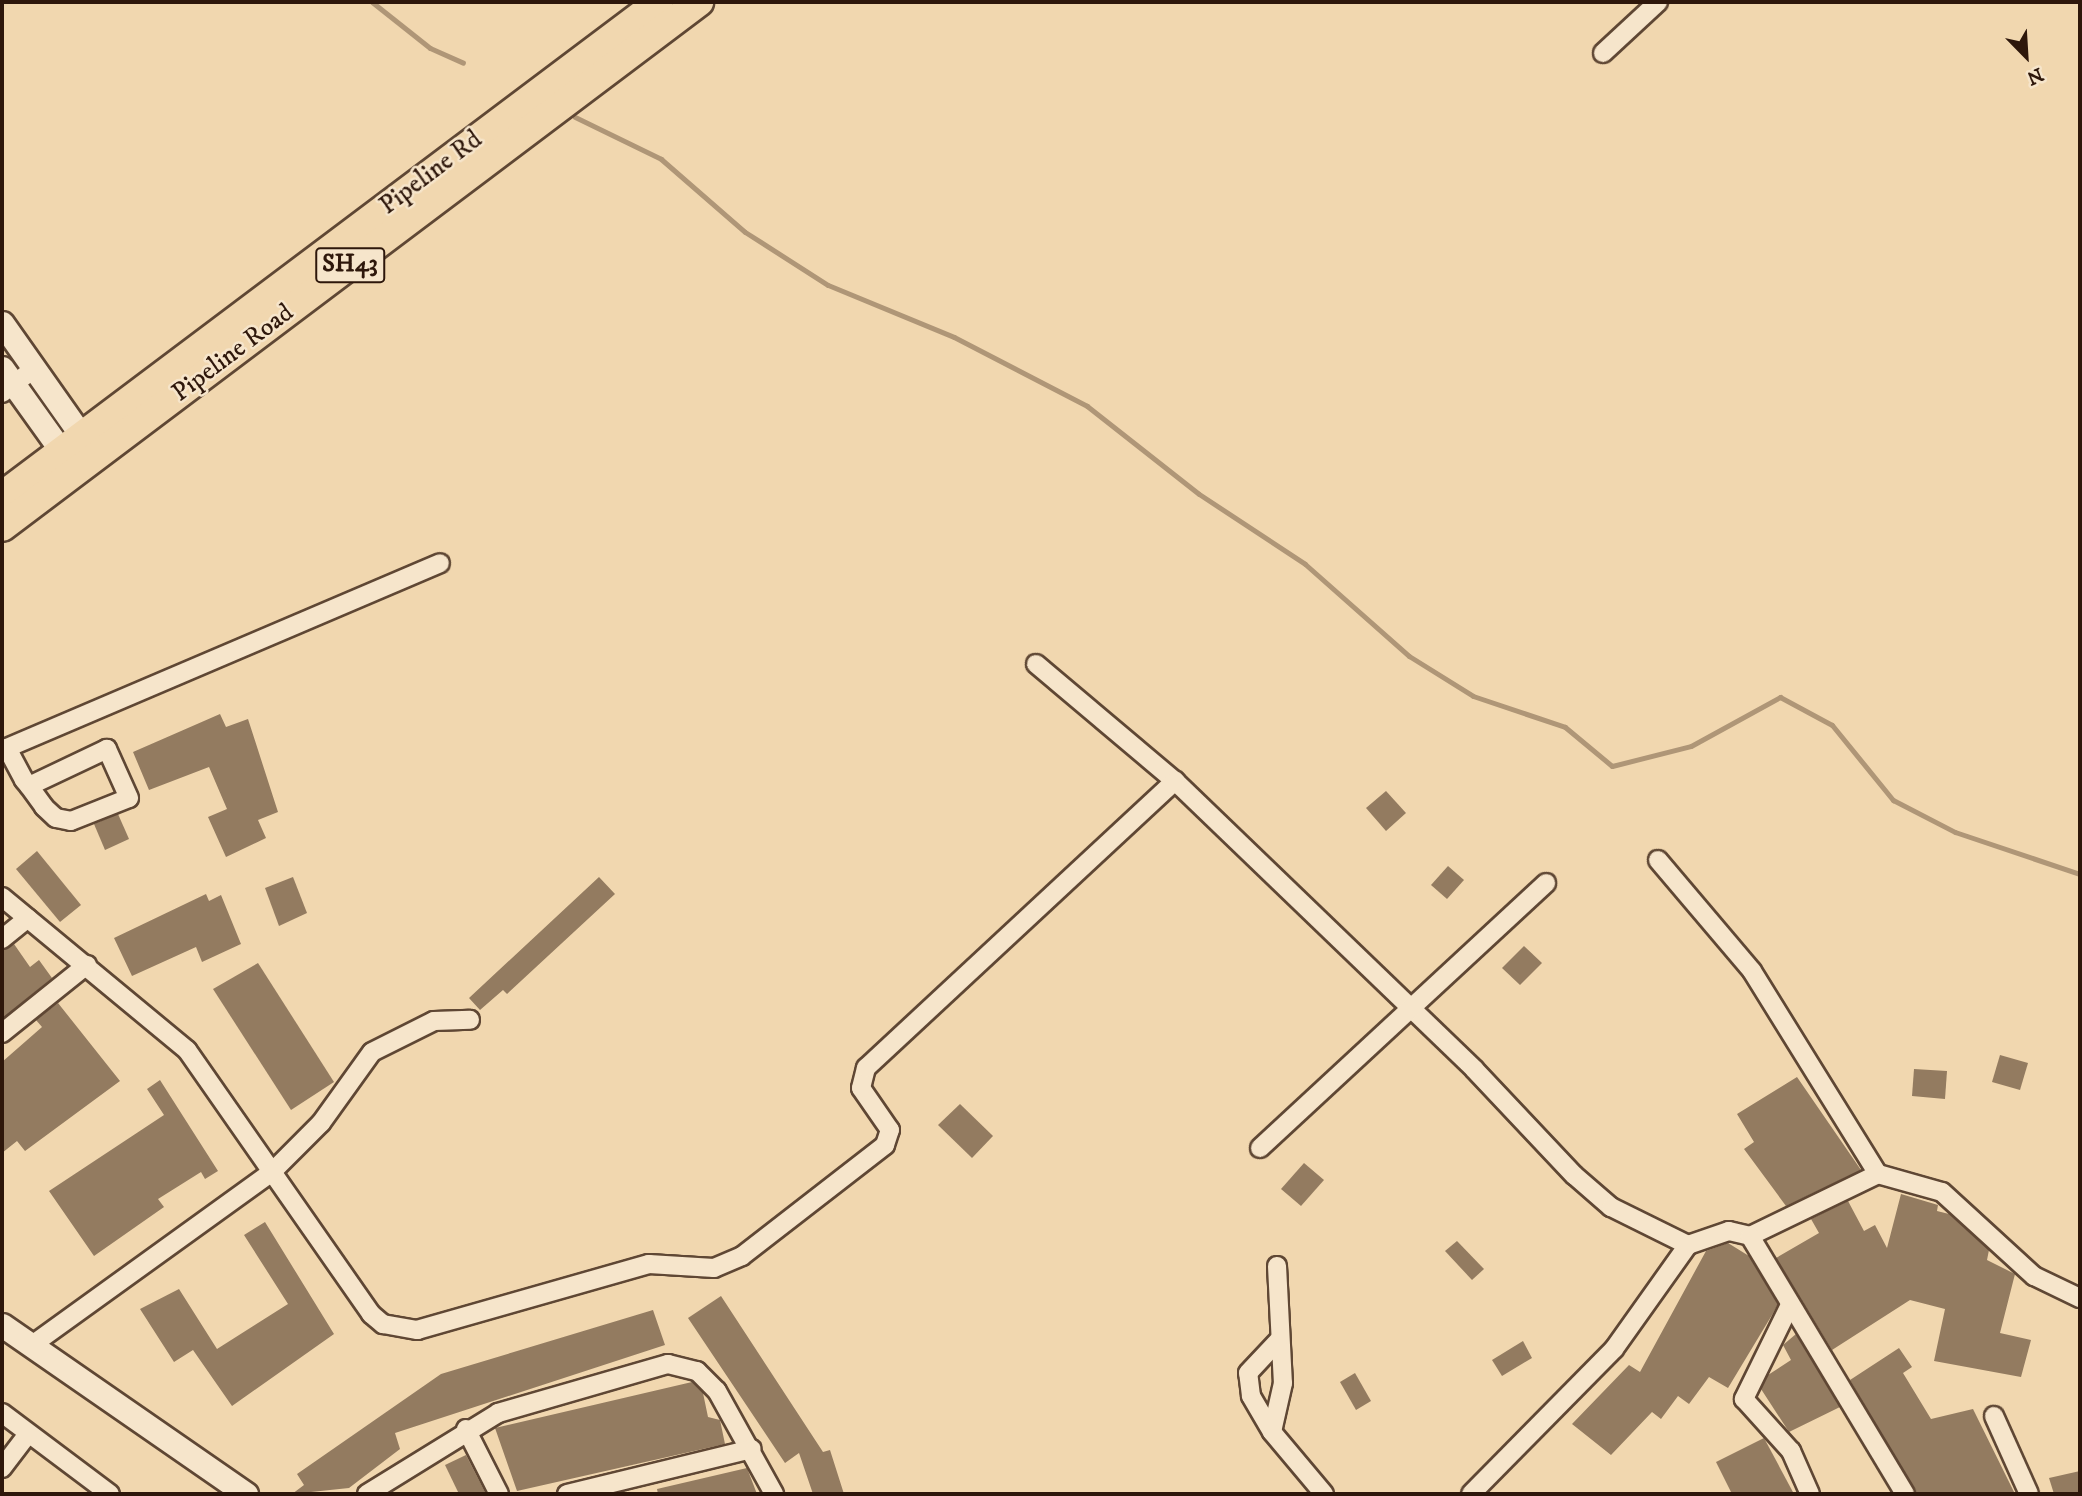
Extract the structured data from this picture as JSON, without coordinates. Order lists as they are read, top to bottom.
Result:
{
  "streets": {
    "main road": ["Pipeline Rd", "SH43", "Pipeline Road"]
  },
  "crossings": [
    ["Pipeline Rd", "Pipeline Road"]
  ],
  "north": "bottom right"
}
